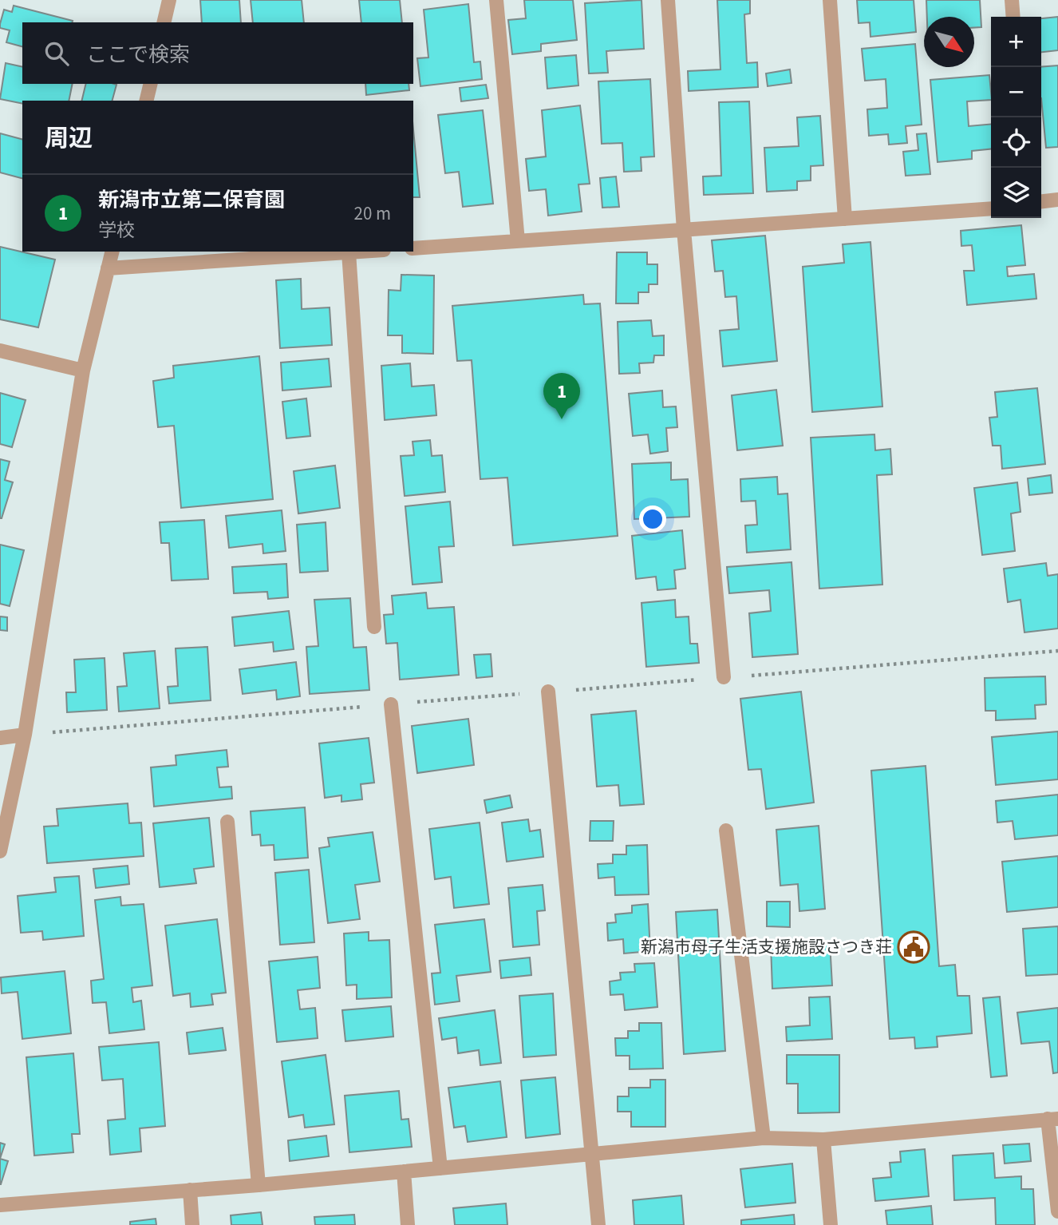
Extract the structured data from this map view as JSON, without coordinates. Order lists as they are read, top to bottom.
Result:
{
  "places": {
    "public building": ["新潟市母子生活支援施設さつき荘"]
  },
  "north": "bottom right",
  "page": {
    "map_buttons": ["+", "−"],
    "search": "ここで検索",
    "heading": "周辺",
    "list": [
      {
        "mark": "1",
        "name": "新潟市立第二保育園",
        "note": "学校",
        "value": "20 m"
      }
    ],
    "pins": "1"
  }
}
